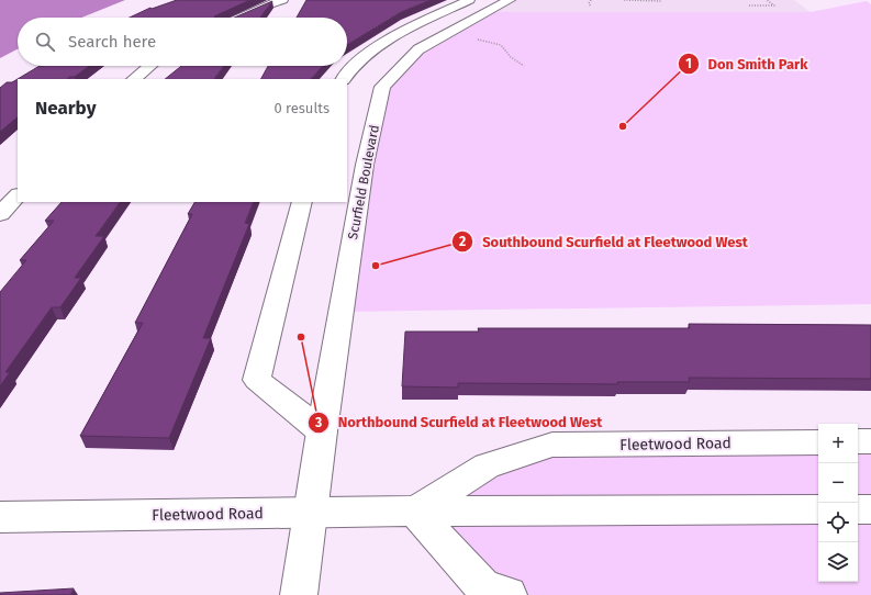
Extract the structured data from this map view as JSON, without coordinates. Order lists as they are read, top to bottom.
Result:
{
  "streets": {
    "street": ["Scurfield Boulevard", "Fleetwood Road"]
  },
  "crossings": [
    ["Scurfield Boulevard", "Fleetwood Road"]
  ],
  "places": ["Don Smith Park", "Southbound Scurfield at Fleetwood West", "Northbound Scurfield at Fleetwood West"],
  "page": {
    "search": "Search here",
    "heading": ["Nearby", "0 results"],
    "map_buttons": ["+", "−"]
  }
}
